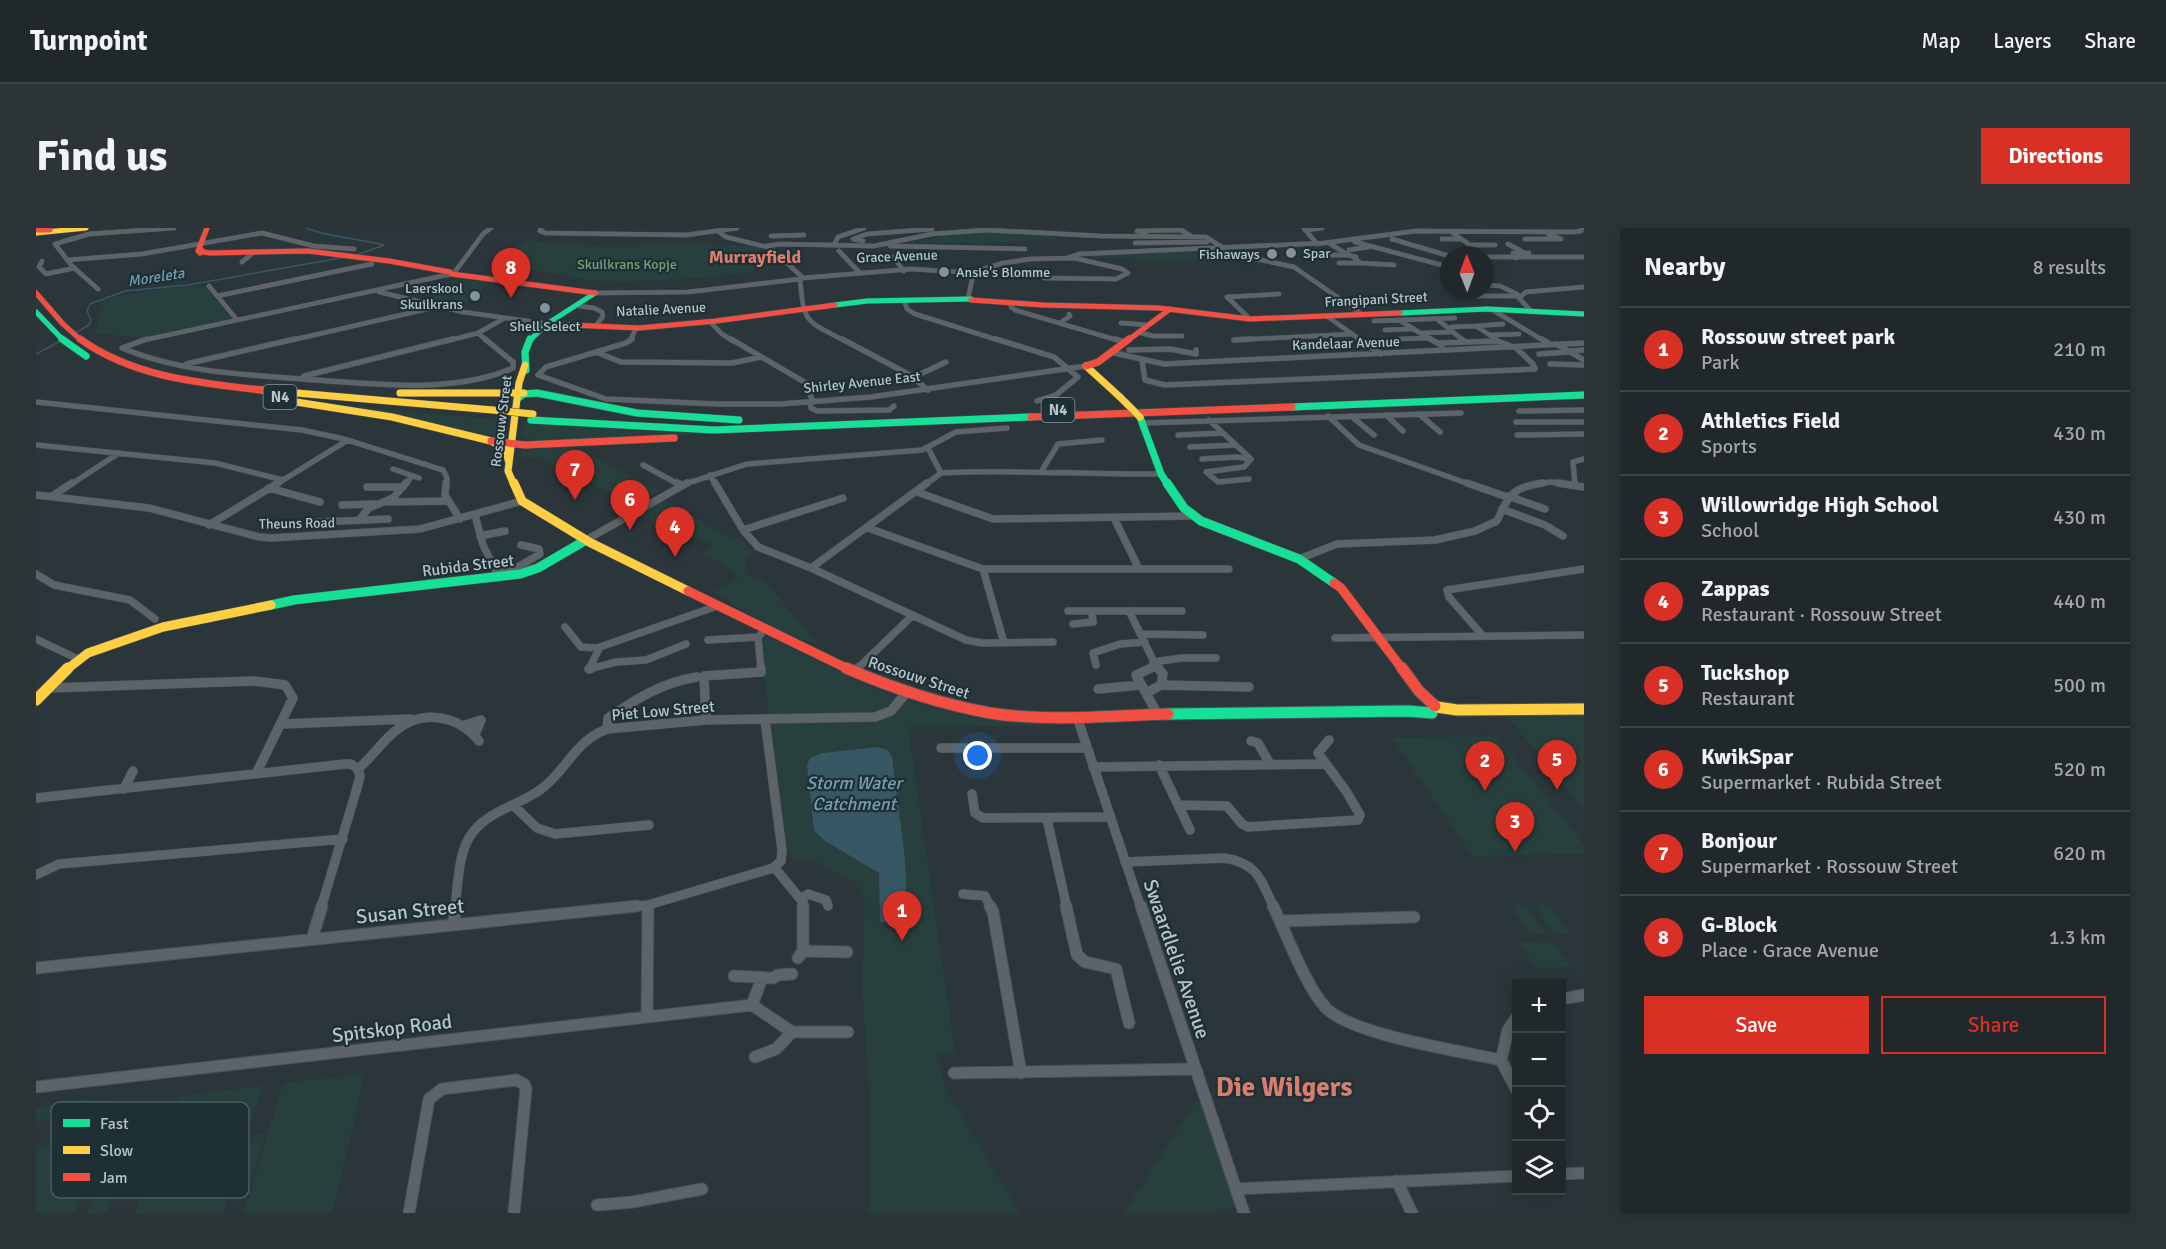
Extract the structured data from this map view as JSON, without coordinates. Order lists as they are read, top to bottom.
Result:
{
  "streets": {
    "main road": [
      "Grace Avenue",
      "Frangipani Street",
      "Natalie Avenue",
      "Shirley Avenue East",
      "N4",
      "Rossouw Street",
      "Rubida Street"
    ],
    "street": [
      "Kandelaar Avenue",
      "Theuns Road",
      "Piet Low Street",
      "Susan Street",
      "Swaardlelie Avenue",
      "Spitskop Road"
    ]
  },
  "crossings": [
    ["Grace Avenue", "Rossouw Street"],
    ["Frangipani Street", "Natalie Avenue"],
    ["Frangipani Street", "Shirley Avenue East"],
    ["Natalie Avenue", "Shirley Avenue East"],
    ["Natalie Avenue", "Rossouw Street"],
    ["Kandelaar Avenue", "Shirley Avenue East"],
    ["Rossouw Street", "Theuns Road"],
    ["Rossouw Street", "Rubida Street"],
    ["Rossouw Street", "Piet Low Street"],
    ["Rossouw Street", "Swaardlelie Avenue"],
    ["Piet Low Street", "Susan Street"]
  ],
  "districts": ["Murrayfield", "Die Wilgers"],
  "water": ["Moreleta", "Storm Water Catchment"],
  "parks": ["Skuilkrans Kopje"],
  "places": [
    "Spar",
    "Fishaways",
    "Ansie's Blomme",
    "Laerskool Skuilkrans",
    "Shell Select"
  ],
  "legend": ["Fast", "Slow", "Jam"],
  "north": "top",
  "page": {
    "header": "Turnpoint",
    "nav": ["Map", "Layers", "Share"],
    "buttons": [
      "Directions",
      ["Save", "Share"]
    ],
    "title": "Find us",
    "heading": ["Nearby", "8 results"],
    "pins": [
      "8",
      "7",
      "6",
      "4",
      "5",
      "2",
      "3",
      "1"
    ],
    "list": [
      {
        "mark": "1",
        "name": "Rossouw street park",
        "note": "Park",
        "value": "210 m"
      },
      {
        "mark": "2",
        "name": "Athletics Field",
        "note": "Sports",
        "value": "430 m"
      },
      {
        "mark": "3",
        "name": "Willowridge High School",
        "note": "School",
        "value": "430 m"
      },
      {
        "mark": "4",
        "name": "Zappas",
        "note": "Restaurant · Rossouw Street",
        "value": "440 m"
      },
      {
        "mark": "5",
        "name": "Tuckshop",
        "note": "Restaurant",
        "value": "500 m"
      },
      {
        "mark": "6",
        "name": "KwikSpar",
        "note": "Supermarket · Rubida Street",
        "value": "520 m"
      },
      {
        "mark": "7",
        "name": "Bonjour",
        "note": "Supermarket · Rossouw Street",
        "value": "620 m"
      },
      {
        "mark": "8",
        "name": "G-Block",
        "note": "Place · Grace Avenue",
        "value": "1.3 km"
      }
    ],
    "map_buttons": ["+", "−"]
  }
}
